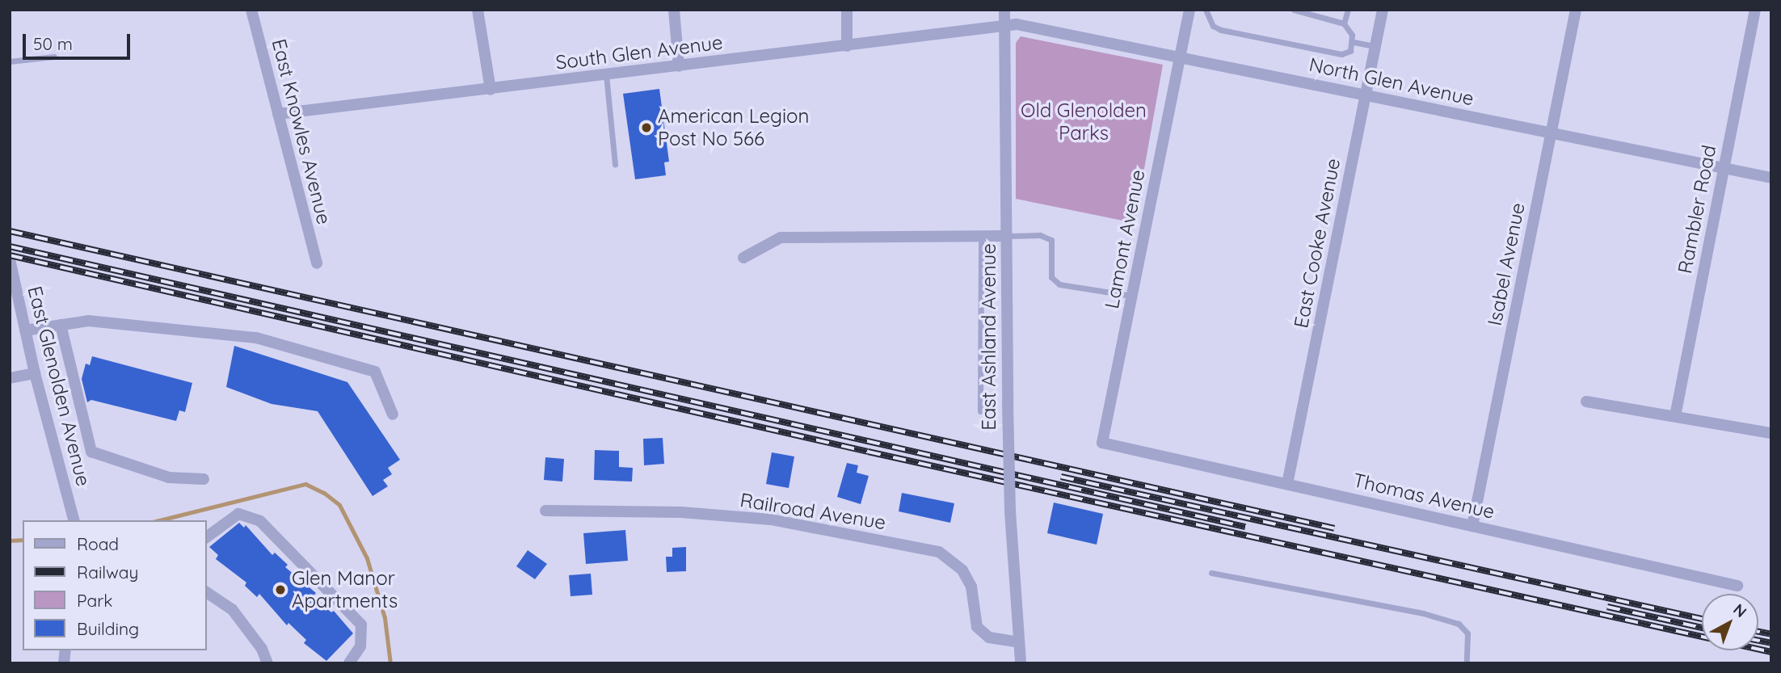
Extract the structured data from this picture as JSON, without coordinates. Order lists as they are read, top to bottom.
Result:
{
  "streets": {
    "street": [
      "South Glen Avenue",
      "North Glen Avenue",
      "East Knowles Avenue",
      "Rambler Road",
      "Lamont Avenue",
      "East Cooke Avenue",
      "Isabel Avenue",
      "East Ashland Avenue",
      "East Glenolden Avenue",
      "Thomas Avenue",
      "Railroad Avenue"
    ]
  },
  "crossings": [
    ["South Glen Avenue", "North Glen Avenue"],
    ["South Glen Avenue", "East Knowles Avenue"],
    ["South Glen Avenue", "East Ashland Avenue"],
    ["North Glen Avenue", "Rambler Road"],
    ["North Glen Avenue", "Lamont Avenue"],
    ["North Glen Avenue", "East Cooke Avenue"],
    ["North Glen Avenue", "Isabel Avenue"],
    ["North Glen Avenue", "East Ashland Avenue"],
    ["Lamont Avenue", "Thomas Avenue"],
    ["East Cooke Avenue", "Thomas Avenue"],
    ["Isabel Avenue", "Thomas Avenue"],
    ["East Ashland Avenue", "Railroad Avenue"]
  ],
  "parks": ["Old Glenolden Parks"],
  "places": ["American Legion Post No 566", "Glen Manor Apartments"],
  "legend": [
    "Road",
    "Railway",
    "Park",
    "Building"
  ],
  "scale_bar": "50 m",
  "north": "top right"
}
